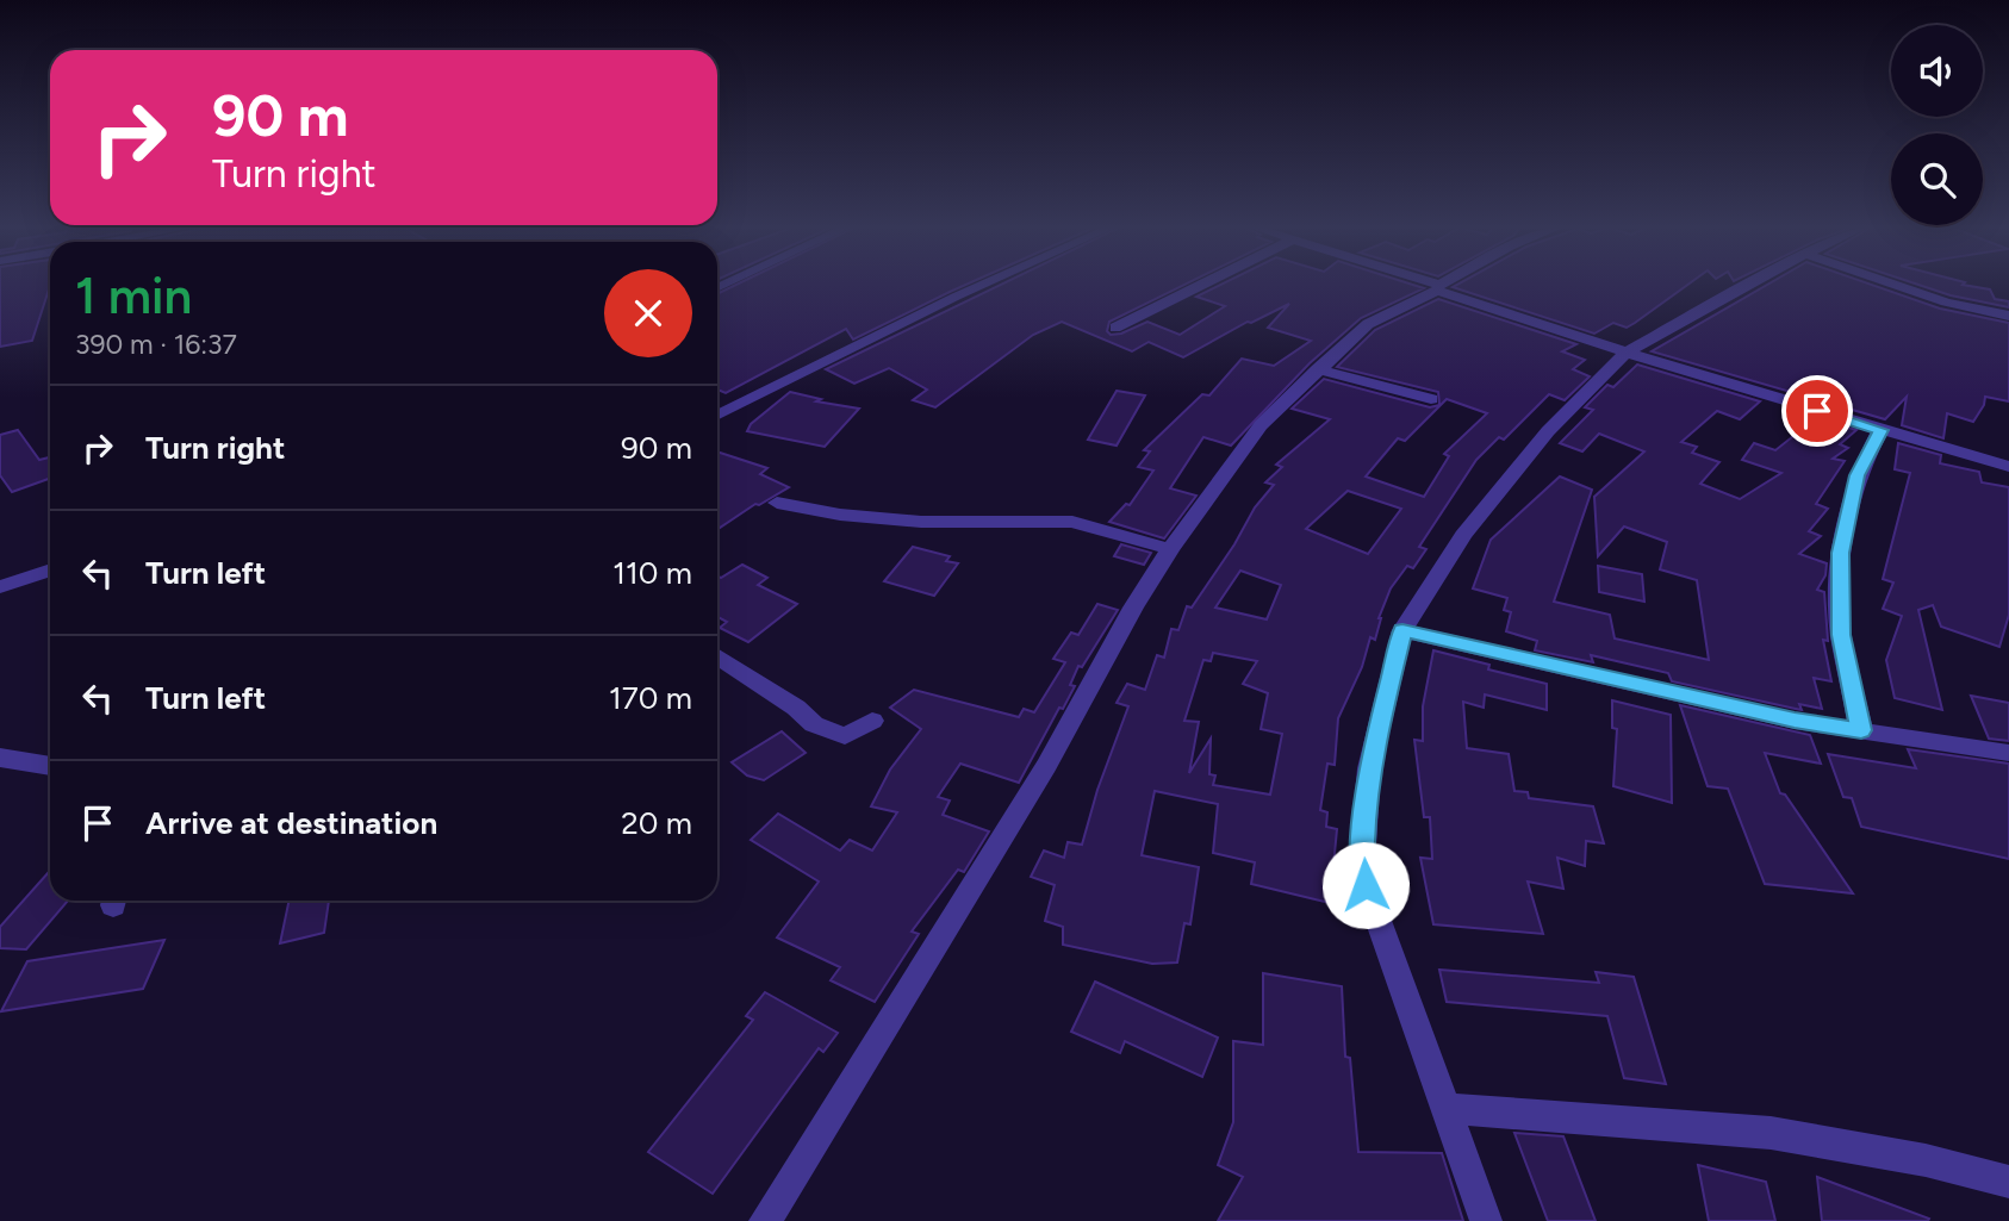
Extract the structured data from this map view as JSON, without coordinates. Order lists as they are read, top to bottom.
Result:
{
  "page": {
    "turn": ["90 m", "Turn right"],
    "heading": ["1 min", "390 m · 16:37"],
    "list": [
      {
        "name": "Turn right",
        "value": "90 m"
      },
      {
        "name": "Turn left",
        "value": "110 m"
      },
      {
        "name": "Turn left",
        "value": "170 m"
      },
      {
        "name": "Arrive at destination",
        "value": "20 m"
      }
    ]
  }
}
